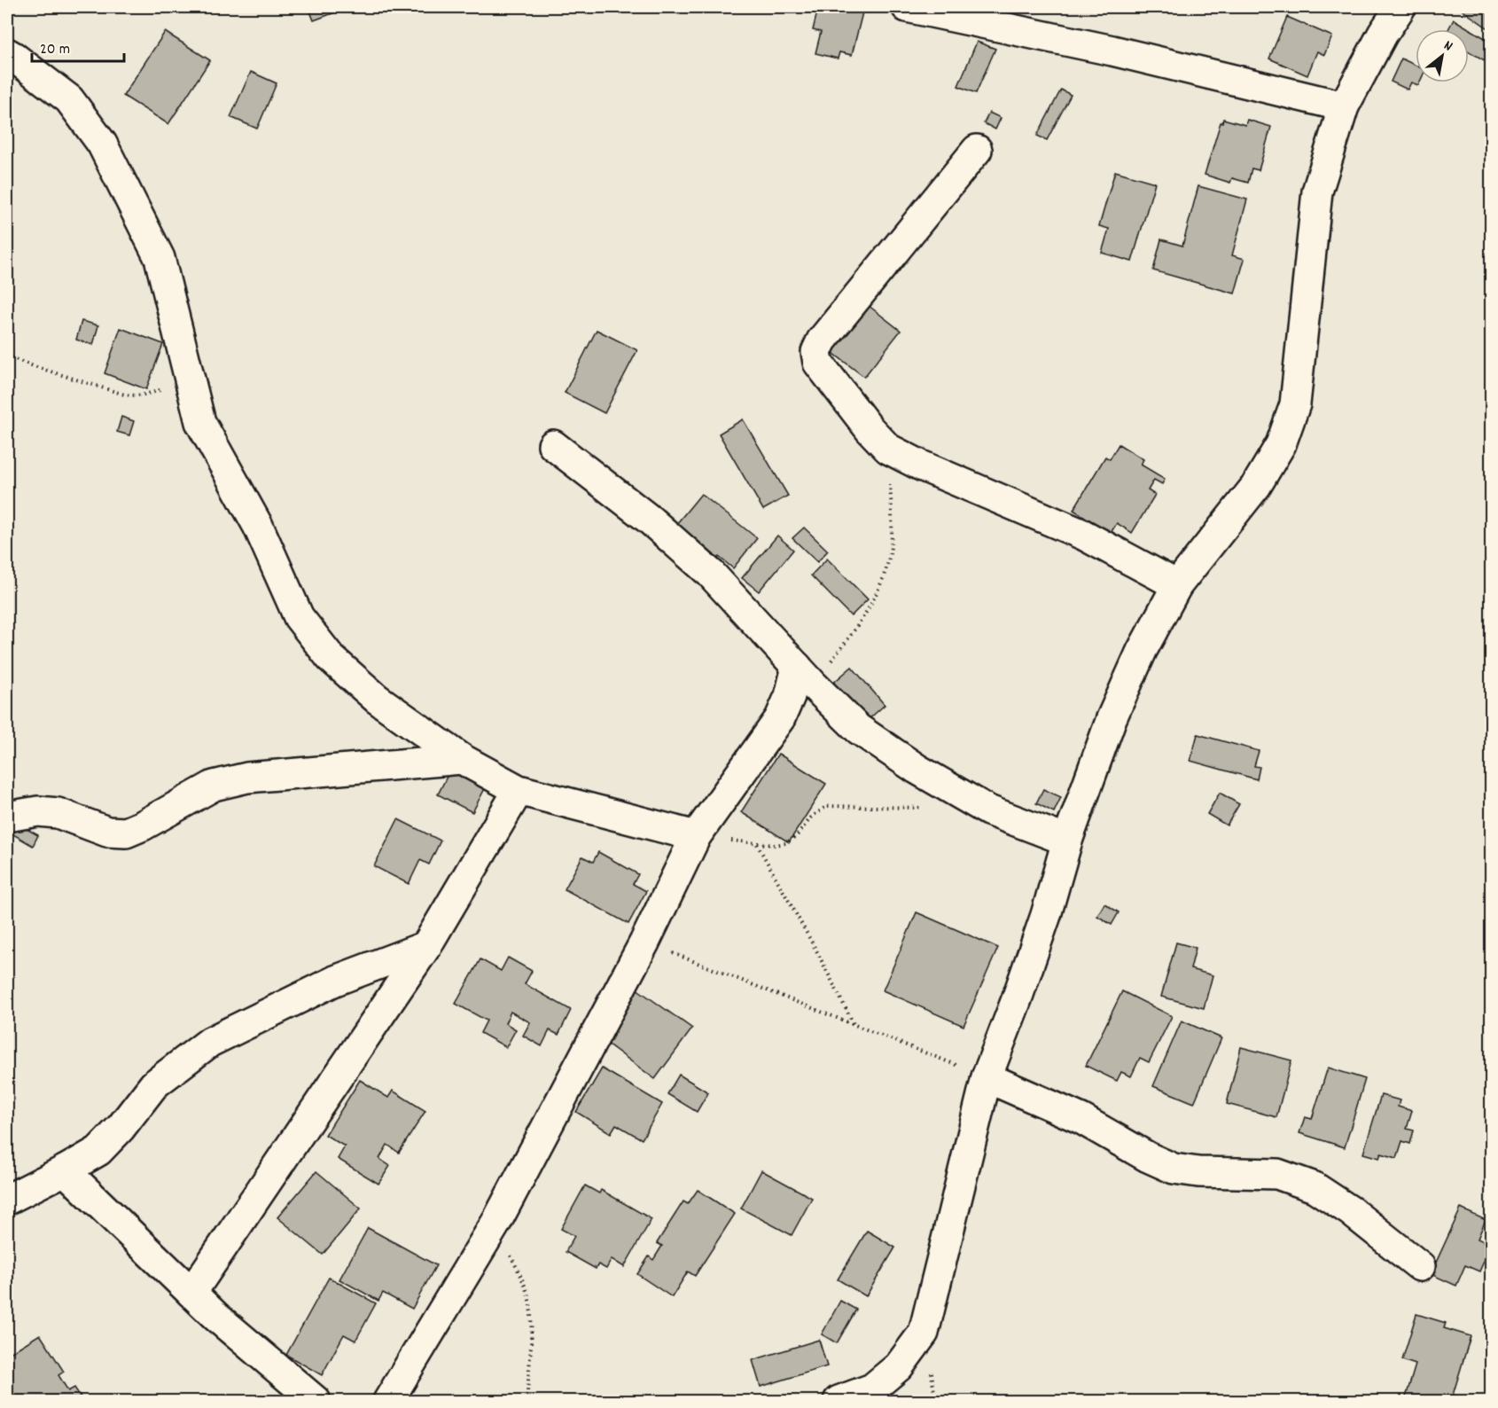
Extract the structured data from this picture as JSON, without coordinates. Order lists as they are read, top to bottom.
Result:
{
  "scale_bar": "20 m",
  "north": "top right"
}
